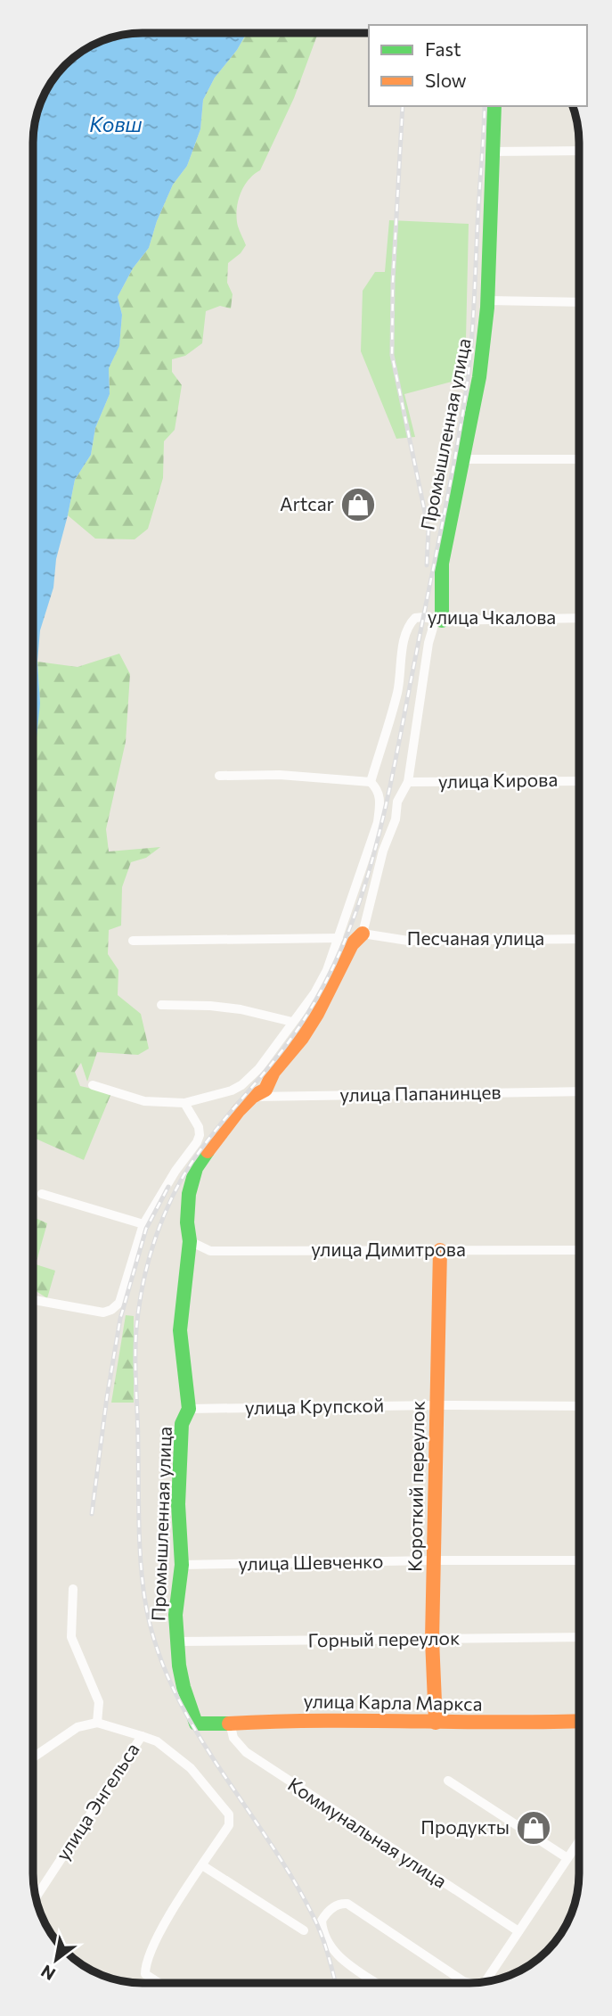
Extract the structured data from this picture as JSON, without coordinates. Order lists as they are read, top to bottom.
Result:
{
  "streets": {
    "street": [
      "Промышленная улица",
      "улица Чкалова",
      "улица Кирова",
      "Песчаная улица",
      "улица Папанинцев",
      "улица Димитрова",
      "улица Крупской",
      "Короткий переулок",
      "улица Шевченко",
      "Горный переулок",
      "улица Карла Маркса",
      "улица Энгельса",
      "Коммунальная улица"
    ]
  },
  "crossings": [
    ["Промышленная улица", "улица Чкалова"],
    ["Промышленная улица", "Песчаная улица"],
    ["Промышленная улица", "улица Папанинцев"],
    ["Промышленная улица", "улица Димитрова"],
    ["Промышленная улица", "улица Крупской"],
    ["Промышленная улица", "улица Шевченко"],
    ["Промышленная улица", "Горный переулок"],
    ["Промышленная улица", "улица Карла Маркса"],
    ["улица Димитрова", "Короткий переулок"],
    ["улица Крупской", "Короткий переулок"],
    ["Короткий переулок", "улица Шевченко"],
    ["Короткий переулок", "Горный переулок"],
    ["Короткий переулок", "улица Карла Маркса"],
    ["улица Карла Маркса", "Коммунальная улица"]
  ],
  "water": ["Ковш"],
  "places": {
    "shop": ["Artcar", "Продукты"]
  },
  "legend": ["Fast", "Slow"],
  "north": "bottom left"
}
